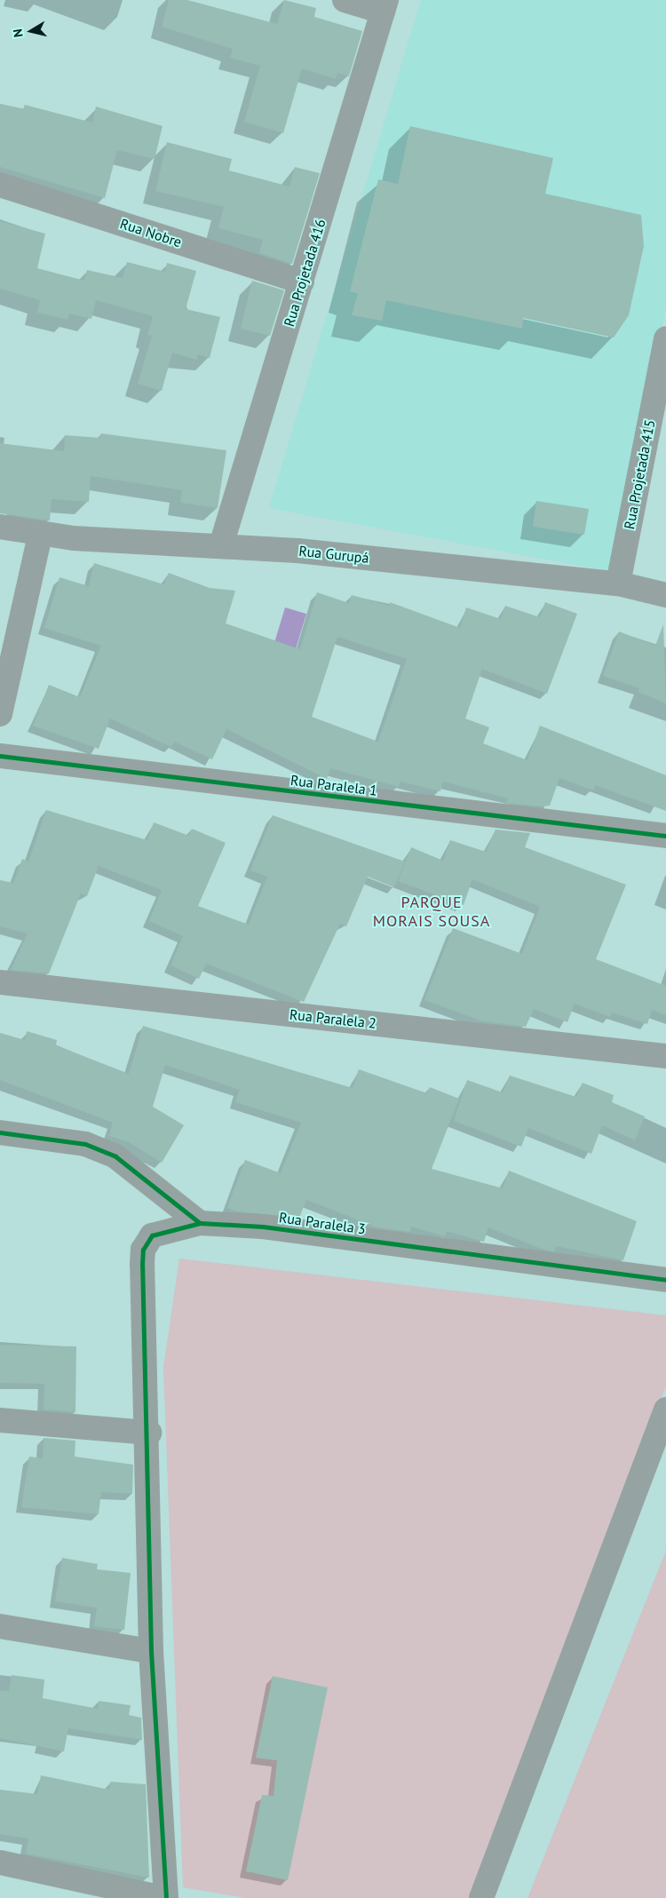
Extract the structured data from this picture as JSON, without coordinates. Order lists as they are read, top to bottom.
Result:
{
  "streets": {
    "street": [
      "Rua Nobre",
      "Rua Projetada 416",
      "Rua Projetada 415",
      "Rua Gurupá",
      "Rua Paralela 1",
      "Rua Paralela 2",
      "Rua Paralela 3"
    ]
  },
  "crossings": [
    ["Rua Nobre", "Rua Projetada 416"],
    ["Rua Projetada 416", "Rua Gurupá"],
    ["Rua Projetada 415", "Rua Gurupá"]
  ],
  "districts": ["PARQUE MORAIS SOUSA"],
  "north": "left"
}
